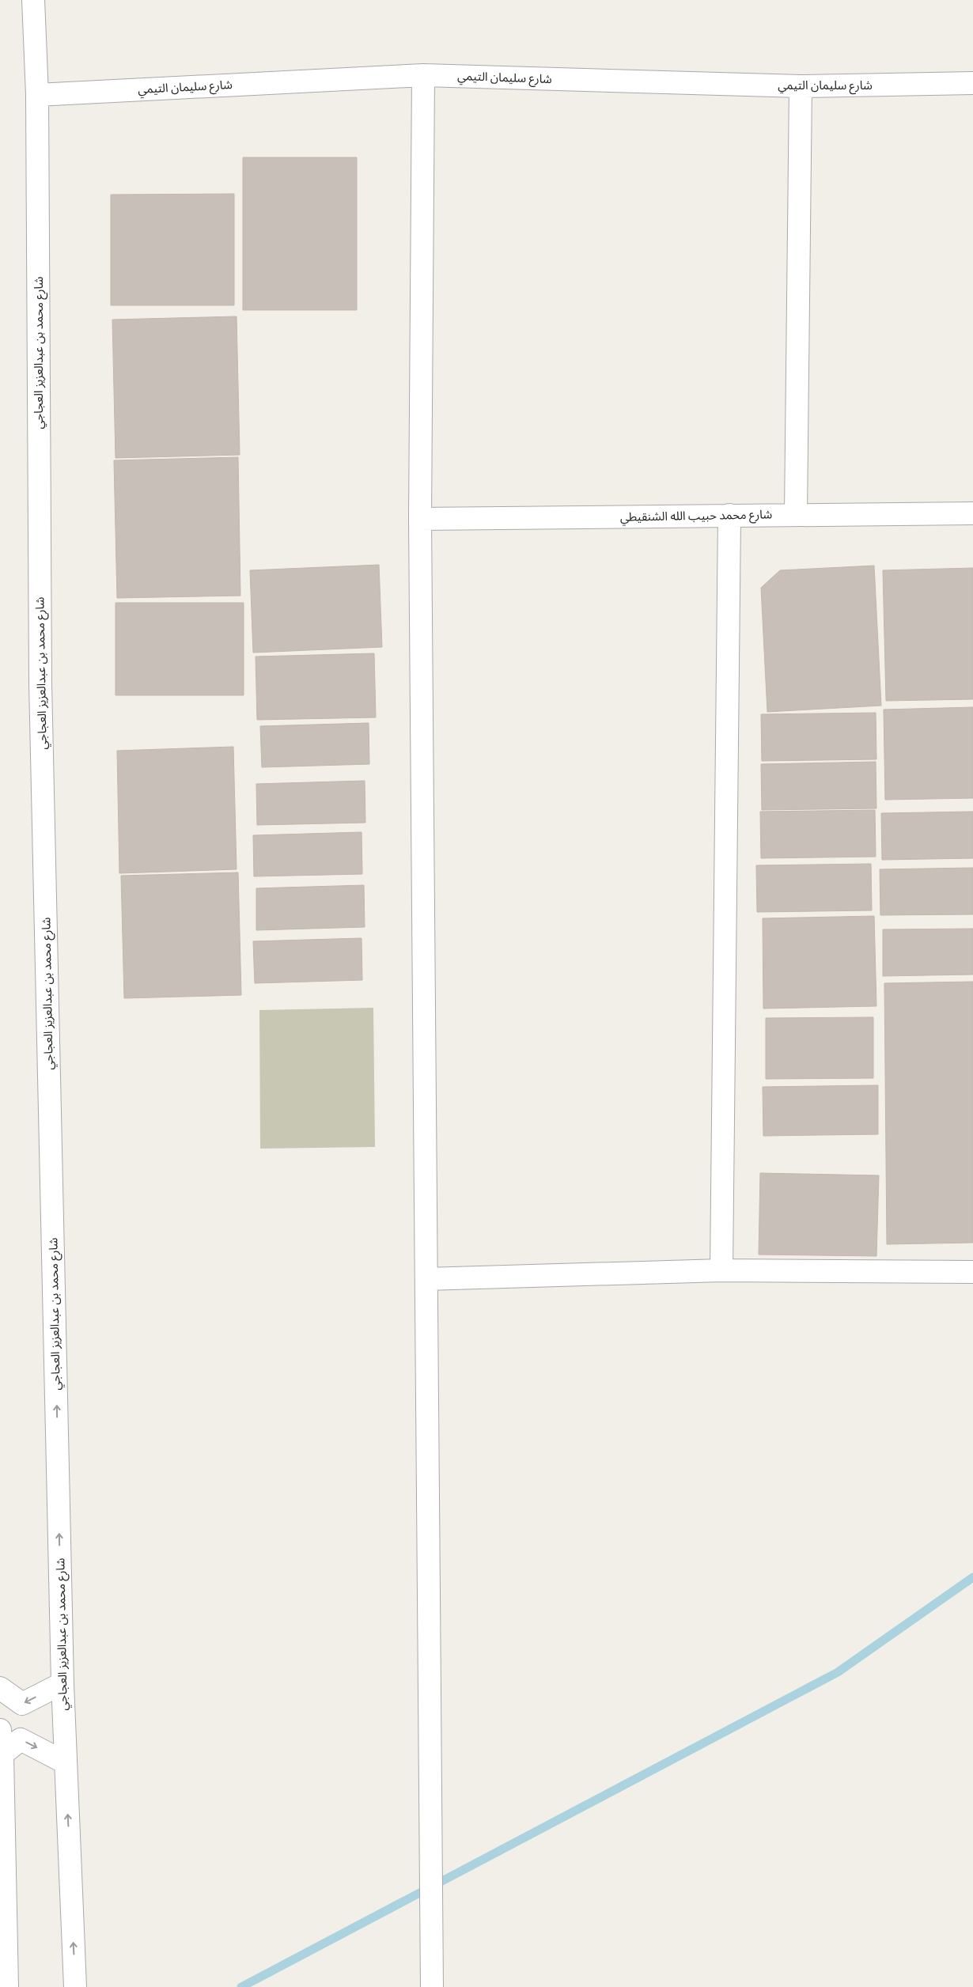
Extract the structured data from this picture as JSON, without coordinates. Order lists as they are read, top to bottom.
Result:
{
  "streets": {
    "street": ["شارع سليمان التيمي", "شارع محمد بن عبدالعزيز العجاجي", "شارع محمد حبيب الله الشنقيطي"]
  },
  "crossings": [
    ["شارع سليمان التيمي", "شارع محمد بن عبدالعزيز العجاجي"]
  ],
  "one_way": ["شارع محمد بن عبدالعزيز العجاجي"]
}
